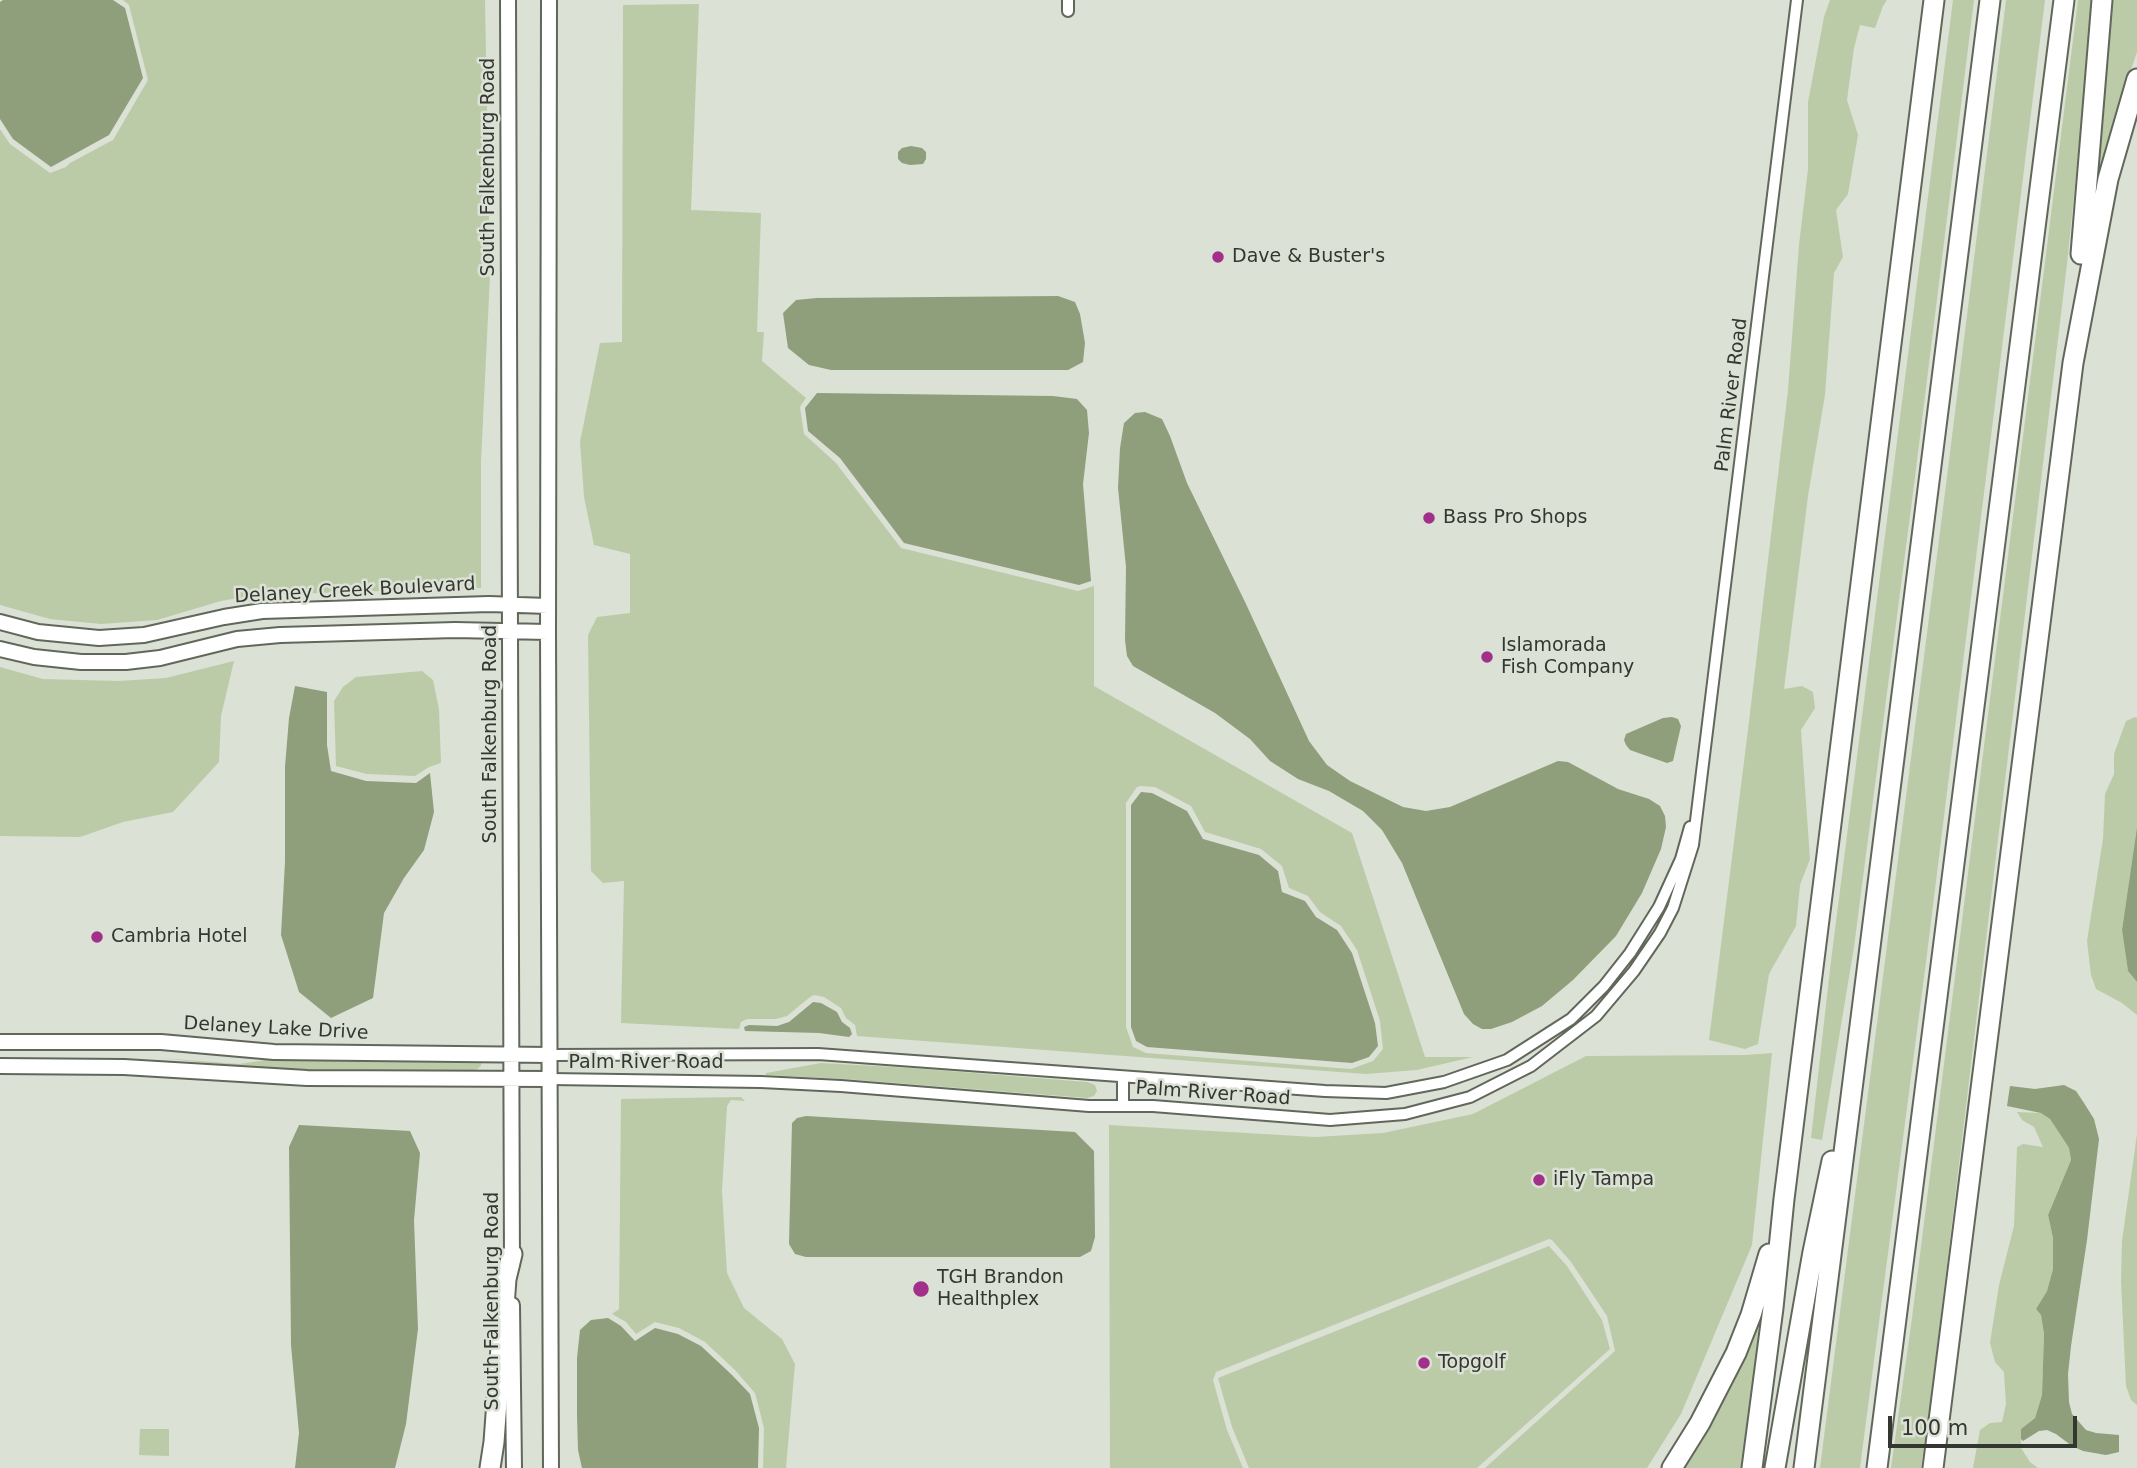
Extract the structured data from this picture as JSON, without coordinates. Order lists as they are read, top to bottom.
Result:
{
  "streets": {
    "street": [
      "South Falkenburg Road",
      "Palm River Road",
      "Delaney Creek Boulevard",
      "Delaney Lake Drive"
    ]
  },
  "crossings": [
    ["South Falkenburg Road", "Delaney Creek Boulevard"],
    ["South Falkenburg Road", "Delaney Lake Drive"],
    ["Palm River Road", "Delaney Lake Drive"]
  ],
  "places": [
    "Dave & Buster's",
    "Bass Pro Shops",
    "Islamorada Fish Company",
    "Cambria Hotel",
    "iFly Tampa",
    "TGH Brandon Healthplex",
    "Topgolf"
  ],
  "scale_bar": "100 m"
}
